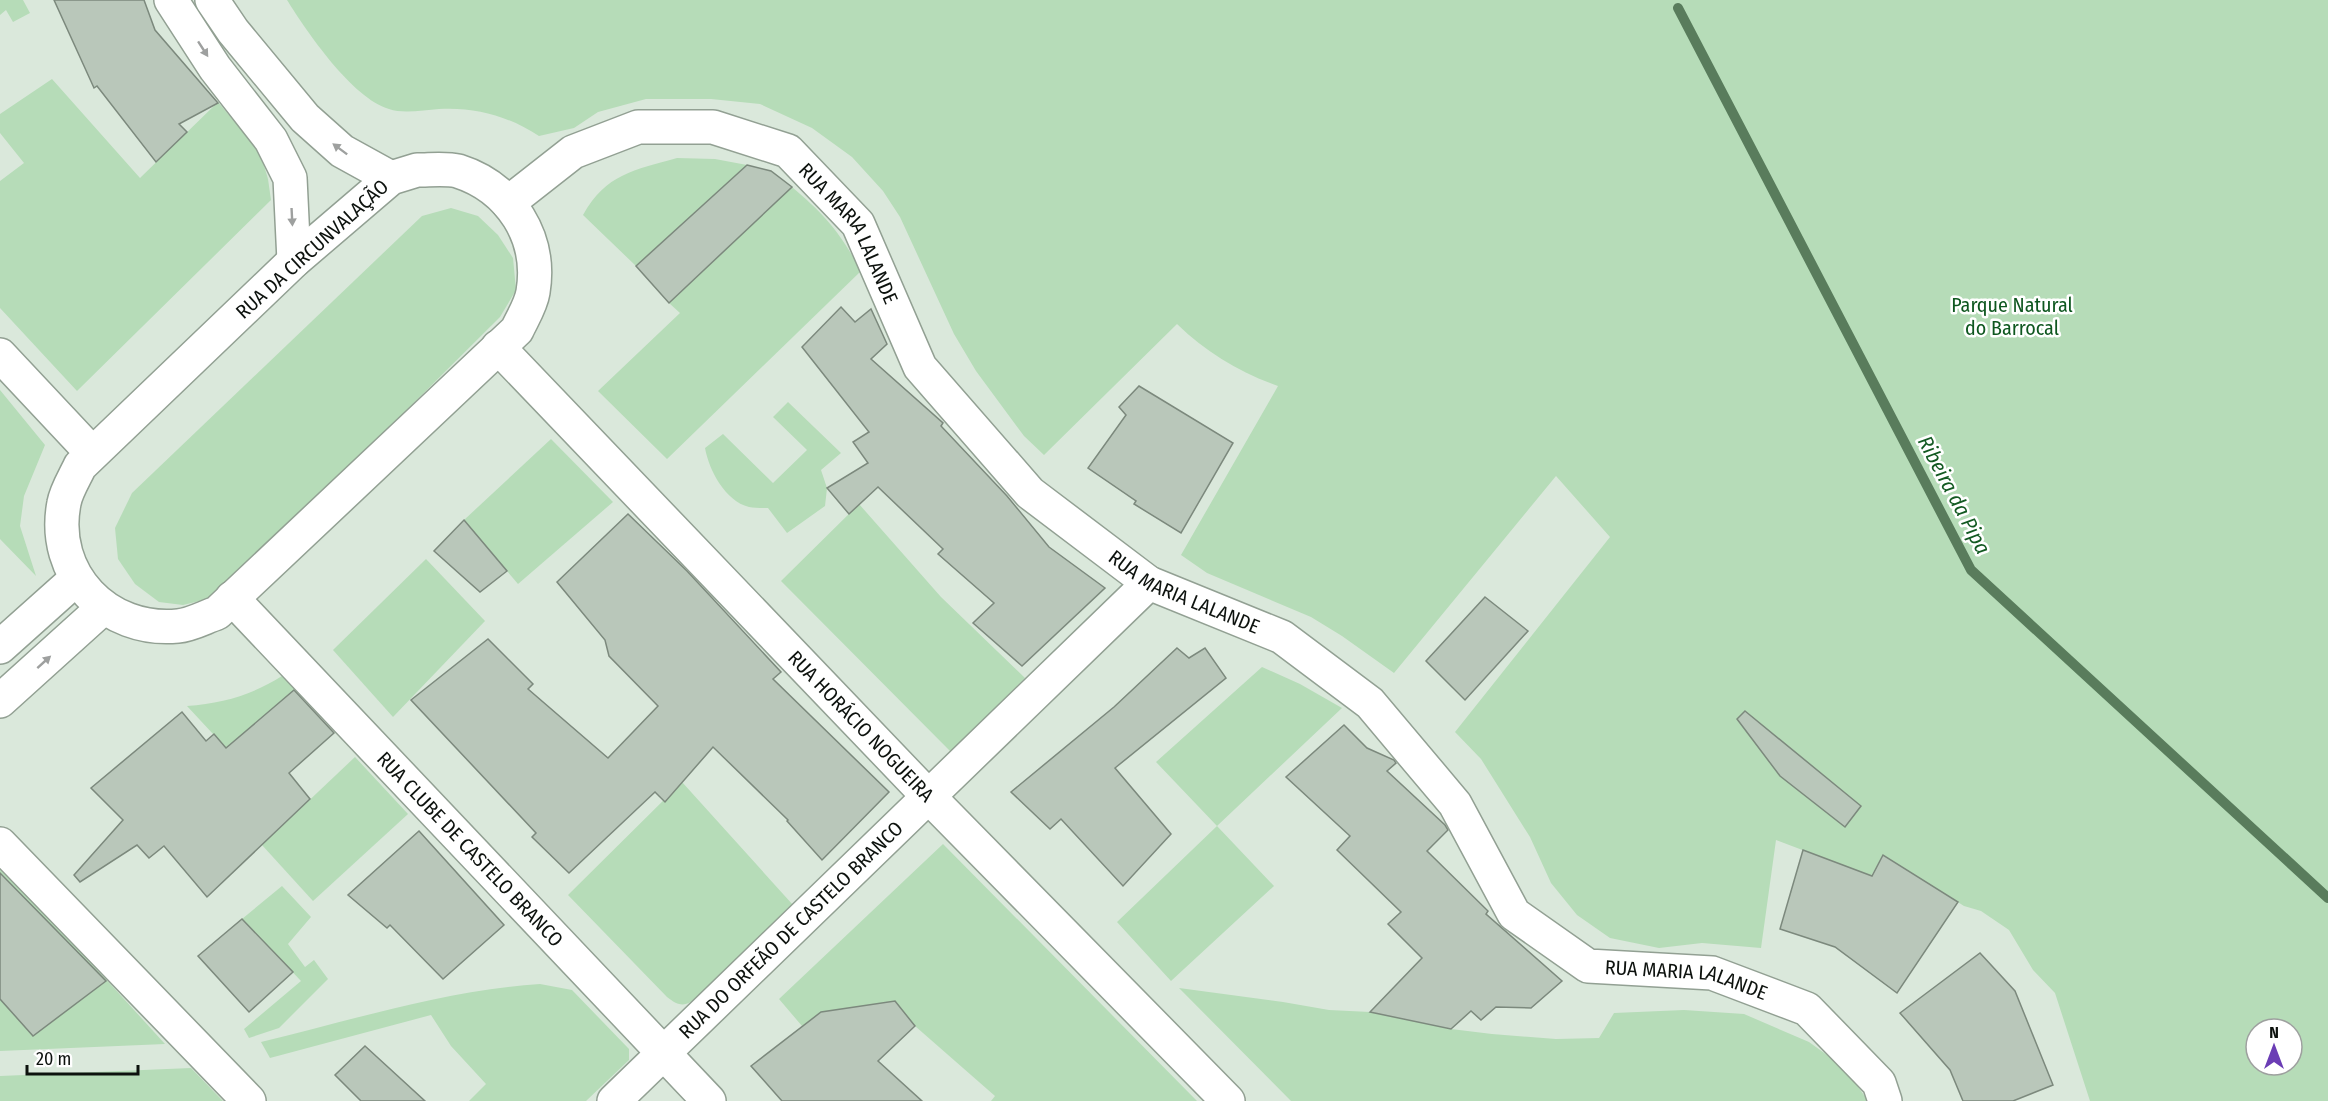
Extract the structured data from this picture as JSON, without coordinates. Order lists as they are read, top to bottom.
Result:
{
  "streets": {
    "street": [
      "RUA MARIA LALANDE",
      "RUA DA CIRCUNVALAÇÃO",
      "RUA HORÁCIO NOGUEIRA",
      "RUA CLUBE DE CASTELO BRANCO",
      "RUA DO ORFEÃO DE CASTELO BRANCO"
    ]
  },
  "crossings": [
    ["RUA MARIA LALANDE", "RUA DA CIRCUNVALAÇÃO"],
    ["RUA MARIA LALANDE", "RUA DO ORFEÃO DE CASTELO BRANCO"],
    ["RUA DA CIRCUNVALAÇÃO", "RUA HORÁCIO NOGUEIRA"],
    ["RUA DA CIRCUNVALAÇÃO", "RUA CLUBE DE CASTELO BRANCO"],
    ["RUA HORÁCIO NOGUEIRA", "RUA DO ORFEÃO DE CASTELO BRANCO"],
    ["RUA CLUBE DE CASTELO BRANCO", "RUA DO ORFEÃO DE CASTELO BRANCO"]
  ],
  "water": ["Ribeira da Pipa"],
  "parks": ["Parque Natural do Barrocal"],
  "scale_bar": "20 m",
  "north": "top"
}
